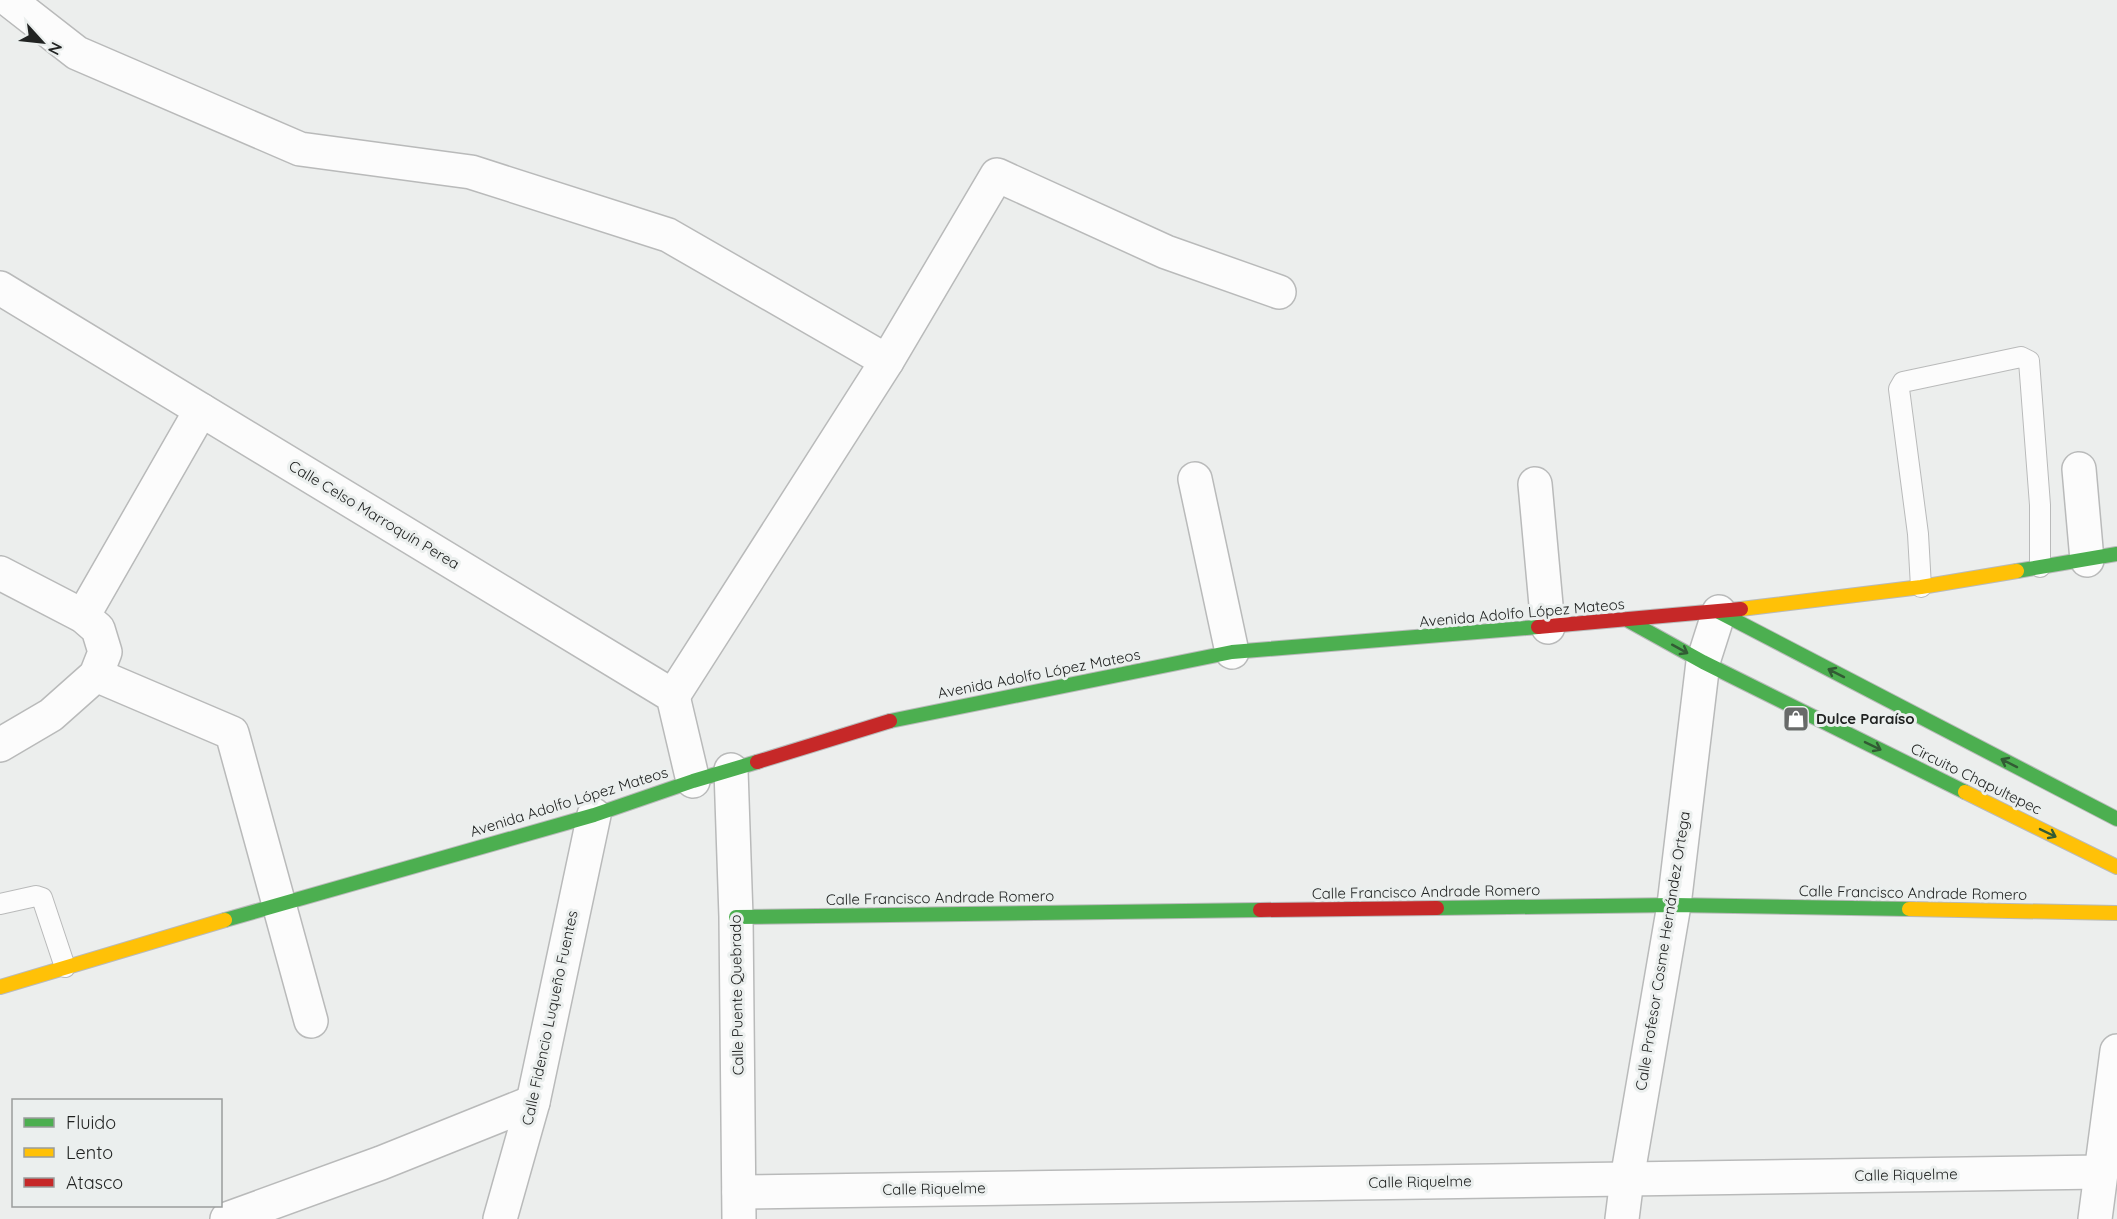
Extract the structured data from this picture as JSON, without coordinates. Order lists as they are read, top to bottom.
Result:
{
  "streets": {
    "main road": ["Avenida Adolfo López Mateos", "Circuito Chapultepec", "Calle Francisco Andrade Romero"],
    "street": [
      "Calle Celso Marroquín Perea",
      "Calle Profesor Cosme Hernández Ortega",
      "Calle Puente Quebrado",
      "Calle Fidencio Luqueño Fuentes",
      "Calle Riquelme"
    ]
  },
  "crossings": [
    ["Avenida Adolfo López Mateos", "Circuito Chapultepec"],
    ["Avenida Adolfo López Mateos", "Calle Profesor Cosme Hernández Ortega"],
    ["Avenida Adolfo López Mateos", "Calle Puente Quebrado"],
    ["Avenida Adolfo López Mateos", "Calle Fidencio Luqueño Fuentes"],
    ["Circuito Chapultepec", "Calle Profesor Cosme Hernández Ortega"],
    ["Calle Francisco Andrade Romero", "Calle Profesor Cosme Hernández Ortega"],
    ["Calle Francisco Andrade Romero", "Calle Puente Quebrado"],
    ["Calle Profesor Cosme Hernández Ortega", "Calle Riquelme"],
    ["Calle Puente Quebrado", "Calle Riquelme"]
  ],
  "places": {
    "shop": ["Dulce Paraíso"]
  },
  "legend": ["Fluido", "Lento", "Atasco"],
  "north": "bottom right"
}
